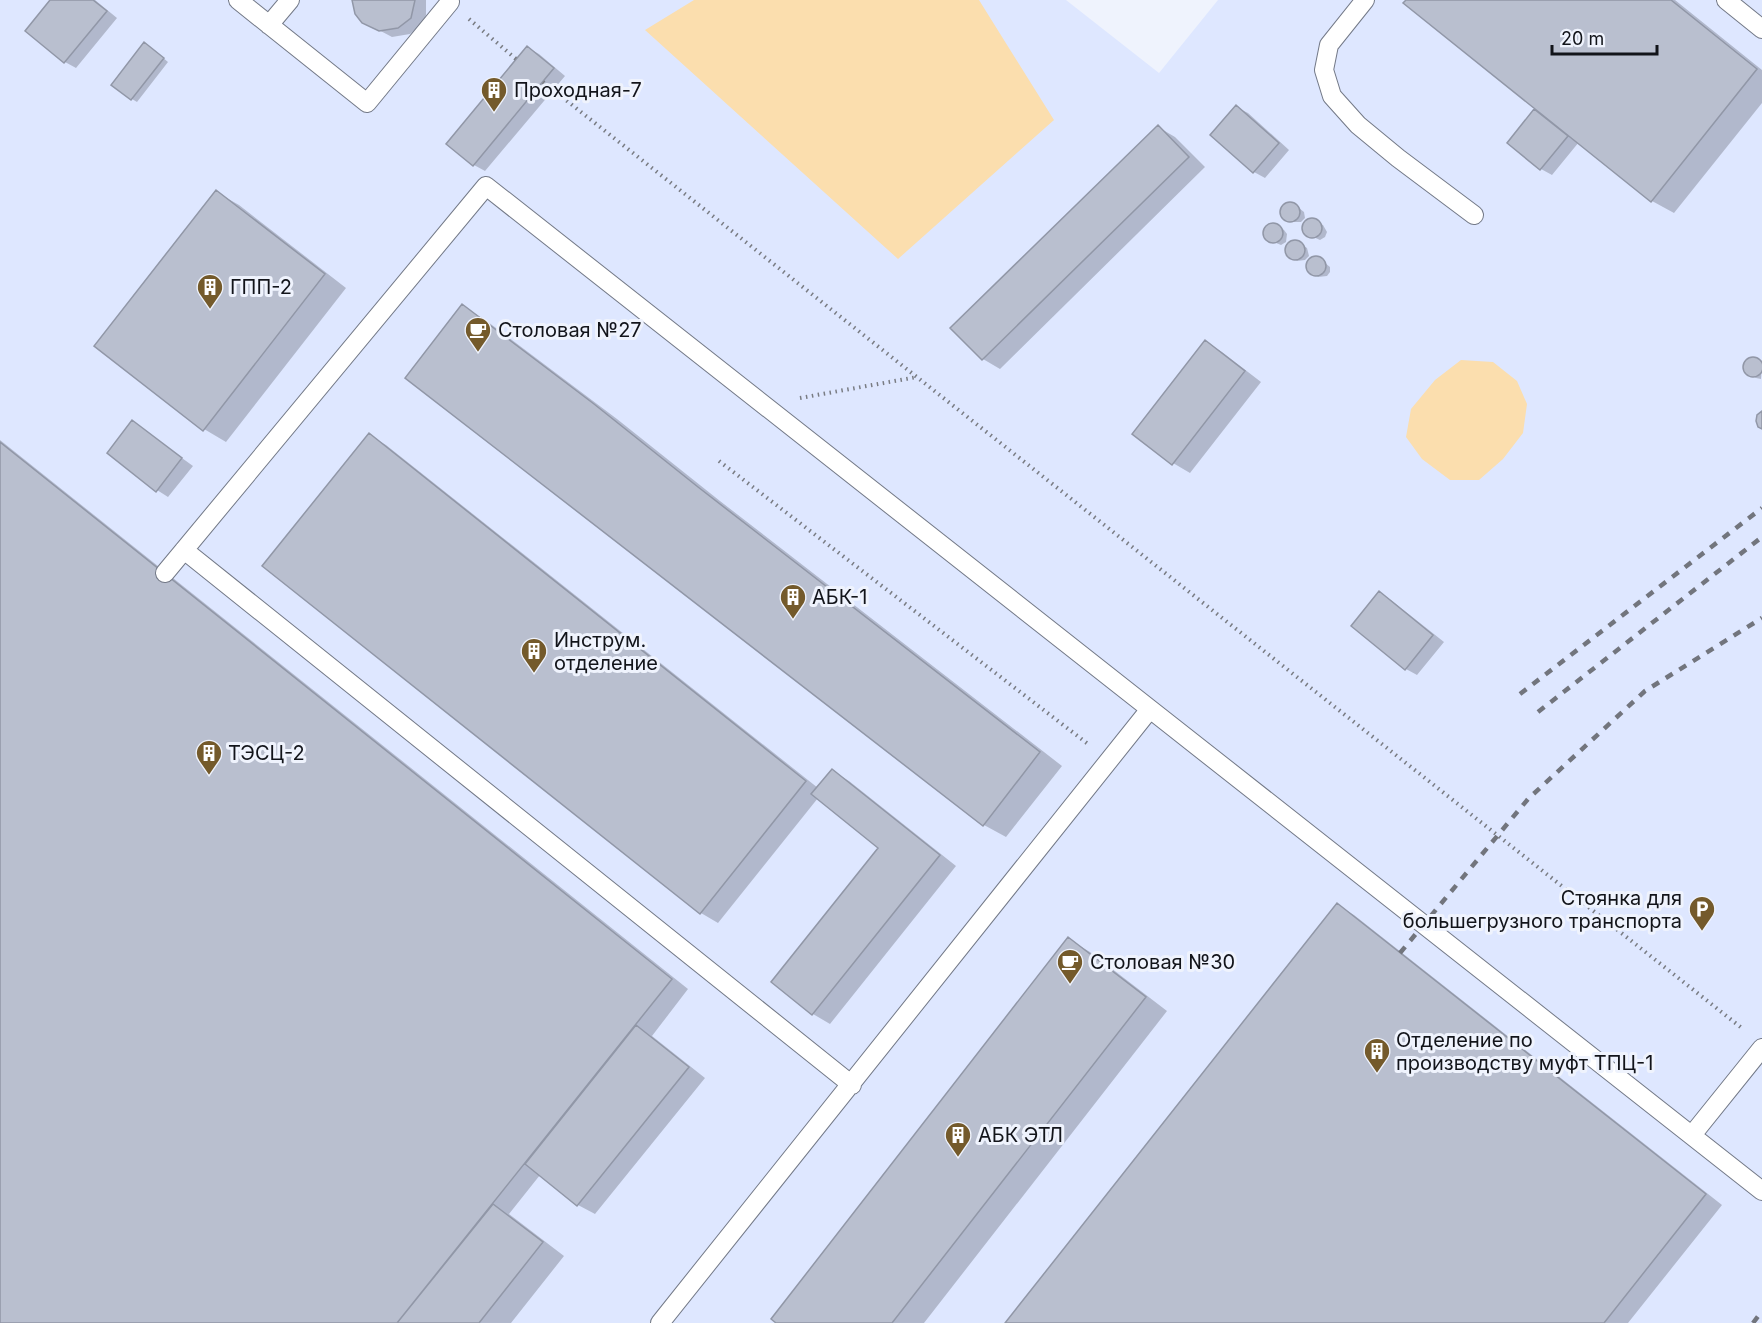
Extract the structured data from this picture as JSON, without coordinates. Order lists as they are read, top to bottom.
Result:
{
  "places": {
    "building": [
      "Проходная-7",
      "ГПП-2",
      "АБК-1",
      "Инструм. отделение",
      "ТЭСЦ-2",
      "Отделение по производству муфт ТПЦ-1",
      "АБК ЭТЛ"
    ],
    "cafe": ["Столовая №27", "Столовая №30"],
    "parking": ["Стоянка для большегрузного транспорта"]
  },
  "scale_bar": "20 m"
}
